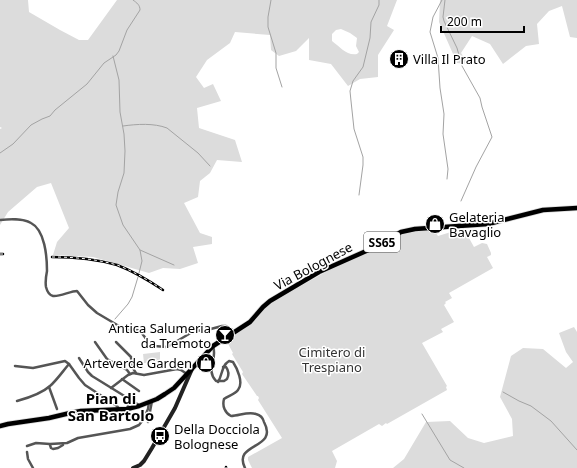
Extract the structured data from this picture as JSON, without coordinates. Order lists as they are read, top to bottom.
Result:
{
  "streets": {
    "main road": ["SS65", "Via Bolognese"]
  },
  "districts": ["Pian di San Bartolo"],
  "parks": ["Cimitero di Trespiano"],
  "places": {
    "building": ["Villa Il Prato"],
    "shop": ["Gelateria Bavaglio", "Arteverde Garden"],
    "bar": ["Antica Salumeria da Tremoto"],
    "bus stop": ["Della Docciola Bolognese"]
  },
  "scale_bar": "200 m"
}
